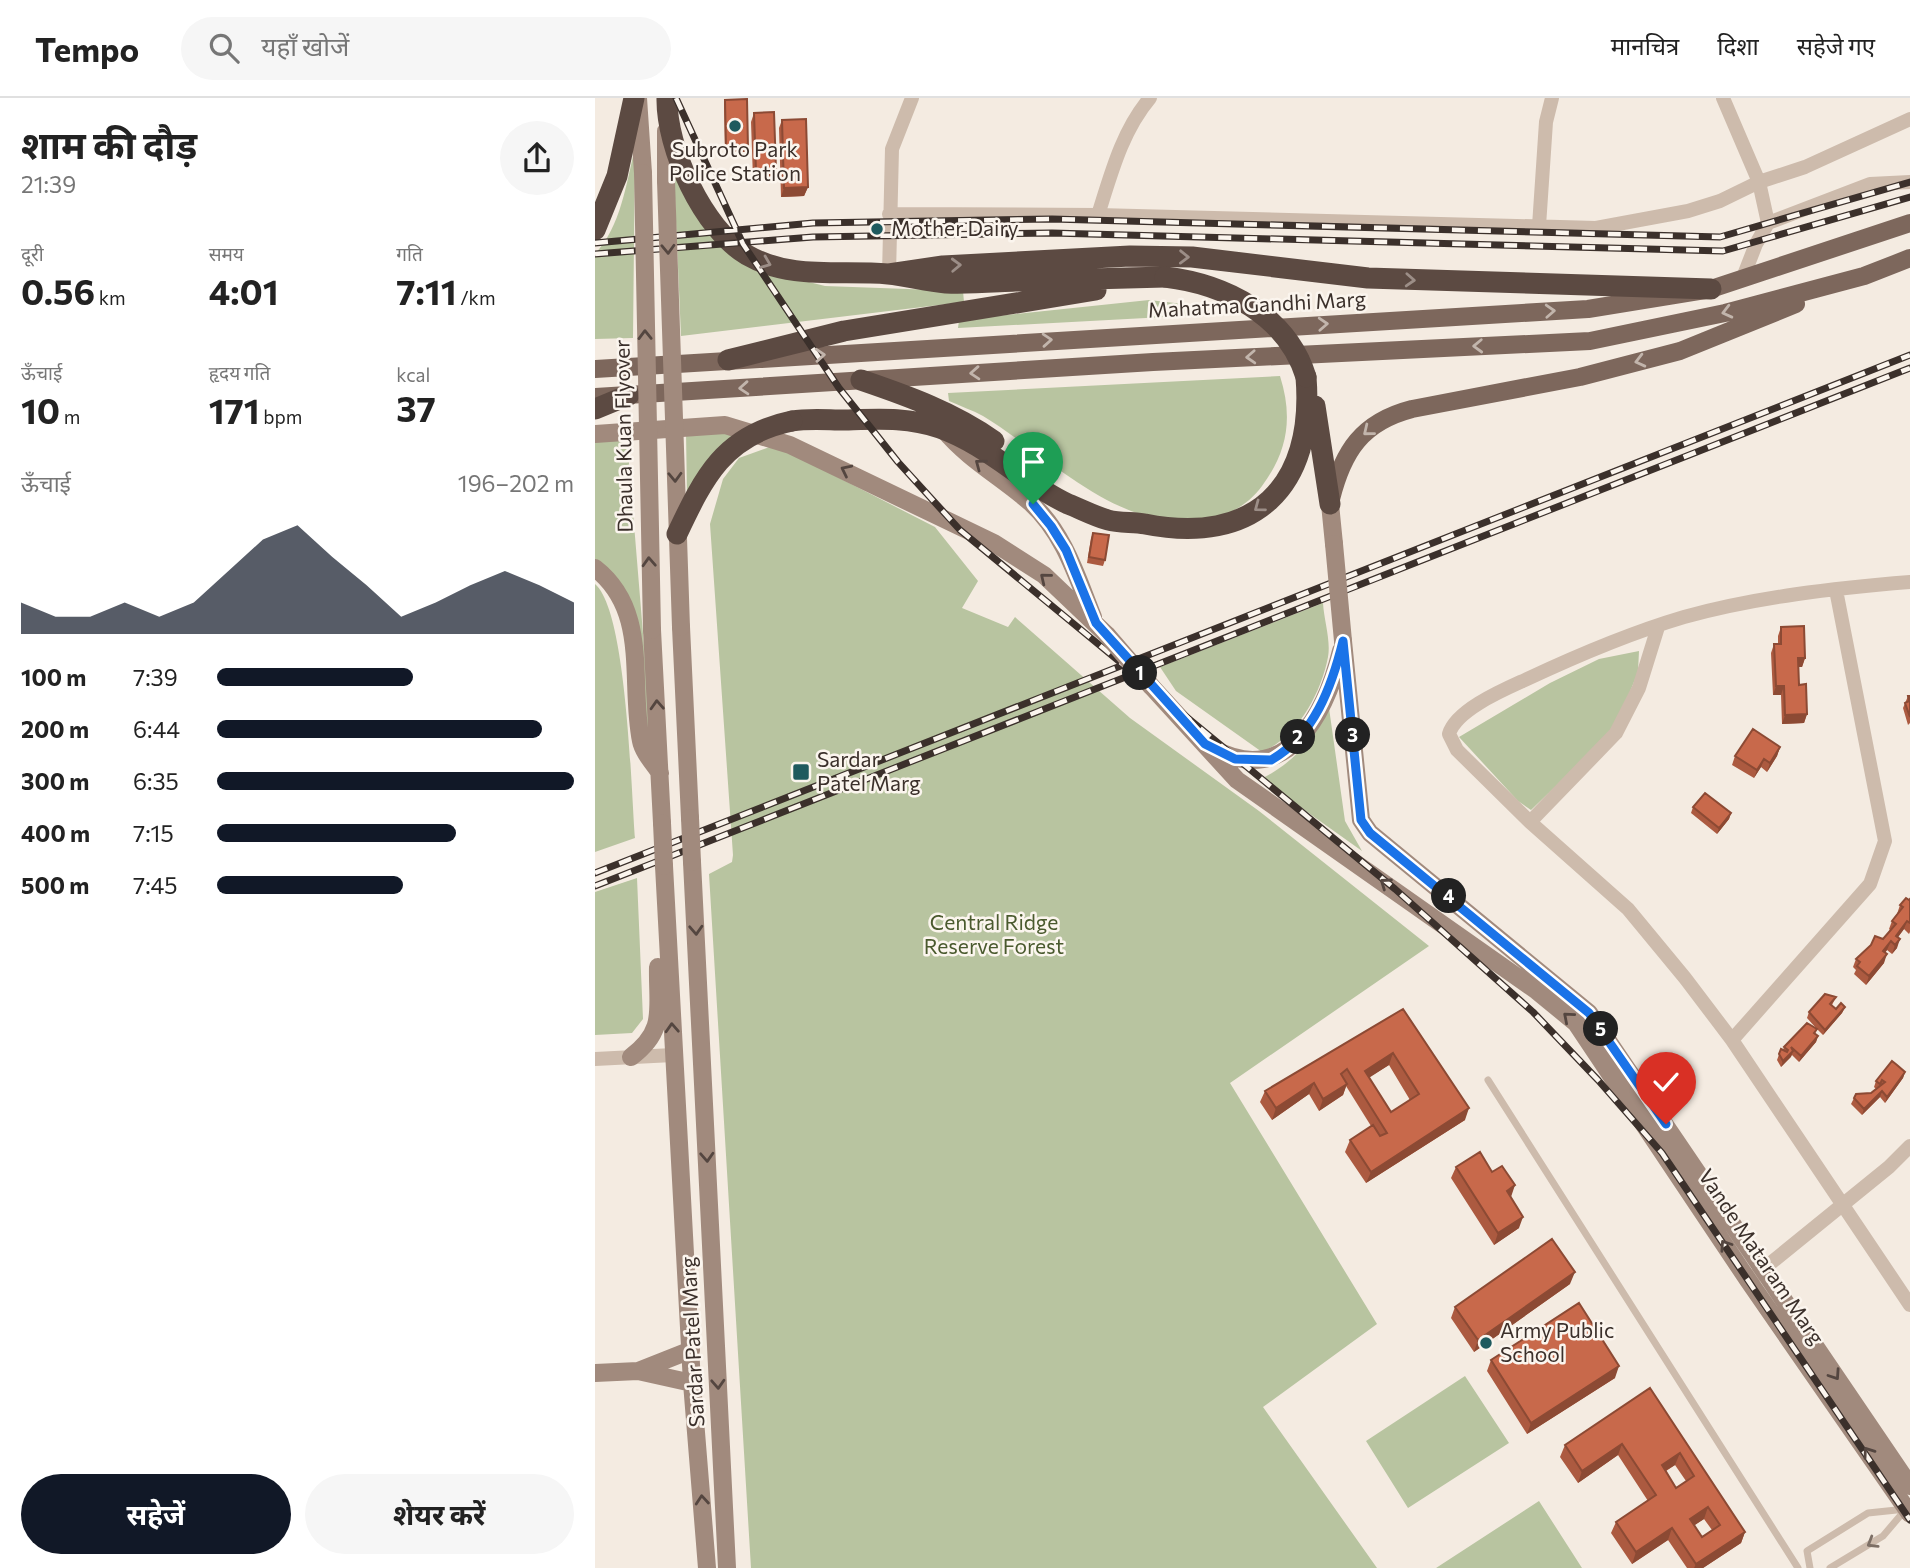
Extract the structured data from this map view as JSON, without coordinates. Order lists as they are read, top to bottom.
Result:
{
  "streets": {
    "main road": [
      "Mahatma Gandhi Marg",
      "Dhaula Kuan Flyover",
      "Vande Mataram Marg",
      "Sardar Patel Marg"
    ]
  },
  "crossings": [
    ["Dhaula Kuan Flyover", "Sardar Patel Marg"]
  ],
  "parks": ["Central Ridge Reserve Forest"],
  "places": {
    "other": ["Subroto Park Police Station", "Mother Dairy", "Army Public School"],
    "transit": ["Sardar Patel Marg"]
  },
  "page": {
    "header": "Tempo",
    "search": "यहाँ खोजें",
    "nav": ["मानचित्र", "दिशा", "सहेजे गए"],
    "heading": ["शाम की दौड़", "21:39"],
    "stats": [
      ["दूरी", "0.56 km"],
      ["समय", "4:01"],
      ["गति", "7:11 /km"],
      ["ऊँचाई", "10 m"],
      ["हृदय गति", "171 bpm"],
      ["kcal", "37"]
    ],
    "chart": ["ऊँचाई", "196–202 m"],
    "list": [
      {
        "name": "100 m",
        "note": "7:39"
      },
      {
        "name": "200 m",
        "note": "6:44"
      },
      {
        "name": "300 m",
        "note": "6:35"
      },
      {
        "name": "400 m",
        "note": "7:15"
      },
      {
        "name": "500 m",
        "note": "7:45"
      }
    ],
    "pins": [
      "1",
      "3",
      "2",
      "4",
      "5"
    ],
    "buttons": ["सहेजें", "शेयर करें"]
  }
}
